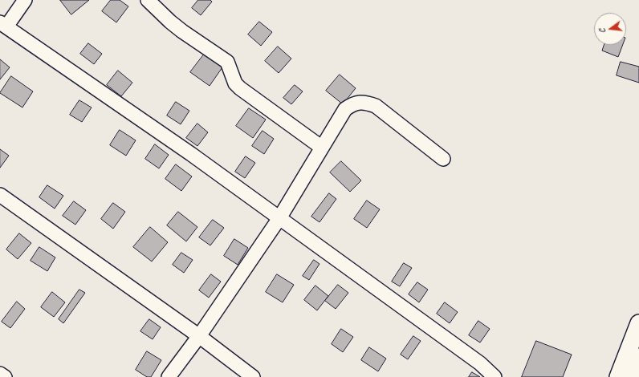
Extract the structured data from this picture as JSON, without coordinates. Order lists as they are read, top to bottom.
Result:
{
  "north": "left"
}
